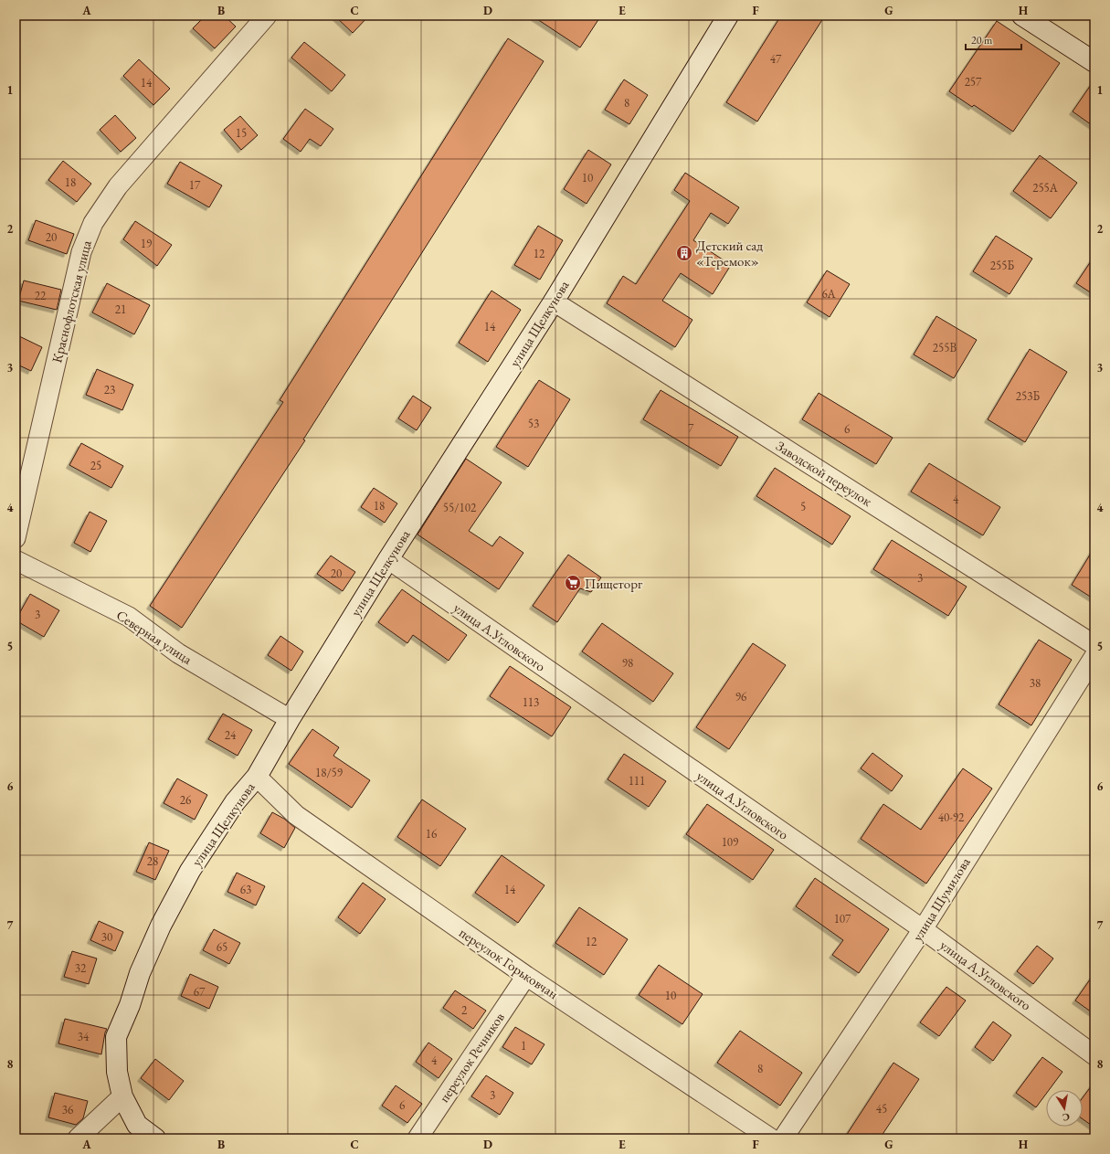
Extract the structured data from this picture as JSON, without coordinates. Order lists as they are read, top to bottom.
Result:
{
  "streets": {
    "main road": ["улица Щелкунова"],
    "street": [
      "Краснофлотская улица",
      "Заводской переулок",
      "Северная улица",
      "улица А.Угловского",
      "улица Шумилова",
      "переулок Горьковчан",
      "переулок Речников"
    ]
  },
  "crossings": [
    ["улица Щелкунова", "Заводской переулок"],
    ["улица Щелкунова", "Северная улица"],
    ["улица Щелкунова", "улица А.Угловского"],
    ["улица Щелкунова", "переулок Горьковчан"],
    ["улица А.Угловского", "улица Шумилова"],
    ["переулок Горьковчан", "переулок Речников"]
  ],
  "places": {
    "building": ["Детский сад «Теремок»"],
    "supermarket": ["Пищеторг"]
  },
  "house_numbers": [
    "47",
    "257",
    "14",
    "8",
    "15",
    "10",
    "18",
    "17",
    "255А",
    "20",
    "19",
    "12",
    "255Б",
    "6А",
    "22",
    "21",
    "14",
    "255В",
    "23",
    "253Б",
    "53",
    "7",
    "6",
    "25",
    "4",
    "18",
    "5",
    "55/102",
    "20",
    "3",
    "3",
    "98",
    "38",
    "96",
    "113",
    "24",
    "18/59",
    "111",
    "26",
    "40-92",
    "16",
    "109",
    "28",
    "63",
    "14",
    "107",
    "30",
    "12",
    "65",
    "32",
    "67",
    "10",
    "2",
    "34",
    "1",
    "4",
    "8",
    "3",
    "6",
    "45",
    "36"
  ],
  "scale_bar": "20 m",
  "north": "bottom",
  "grid": {
    "columns": [
      "A",
      "B",
      "C",
      "D",
      "E",
      "F",
      "G",
      "H"
    ],
    "rows": [
      "1",
      "2",
      "3",
      "4",
      "5",
      "6",
      "7",
      "8"
    ]
  }
}
